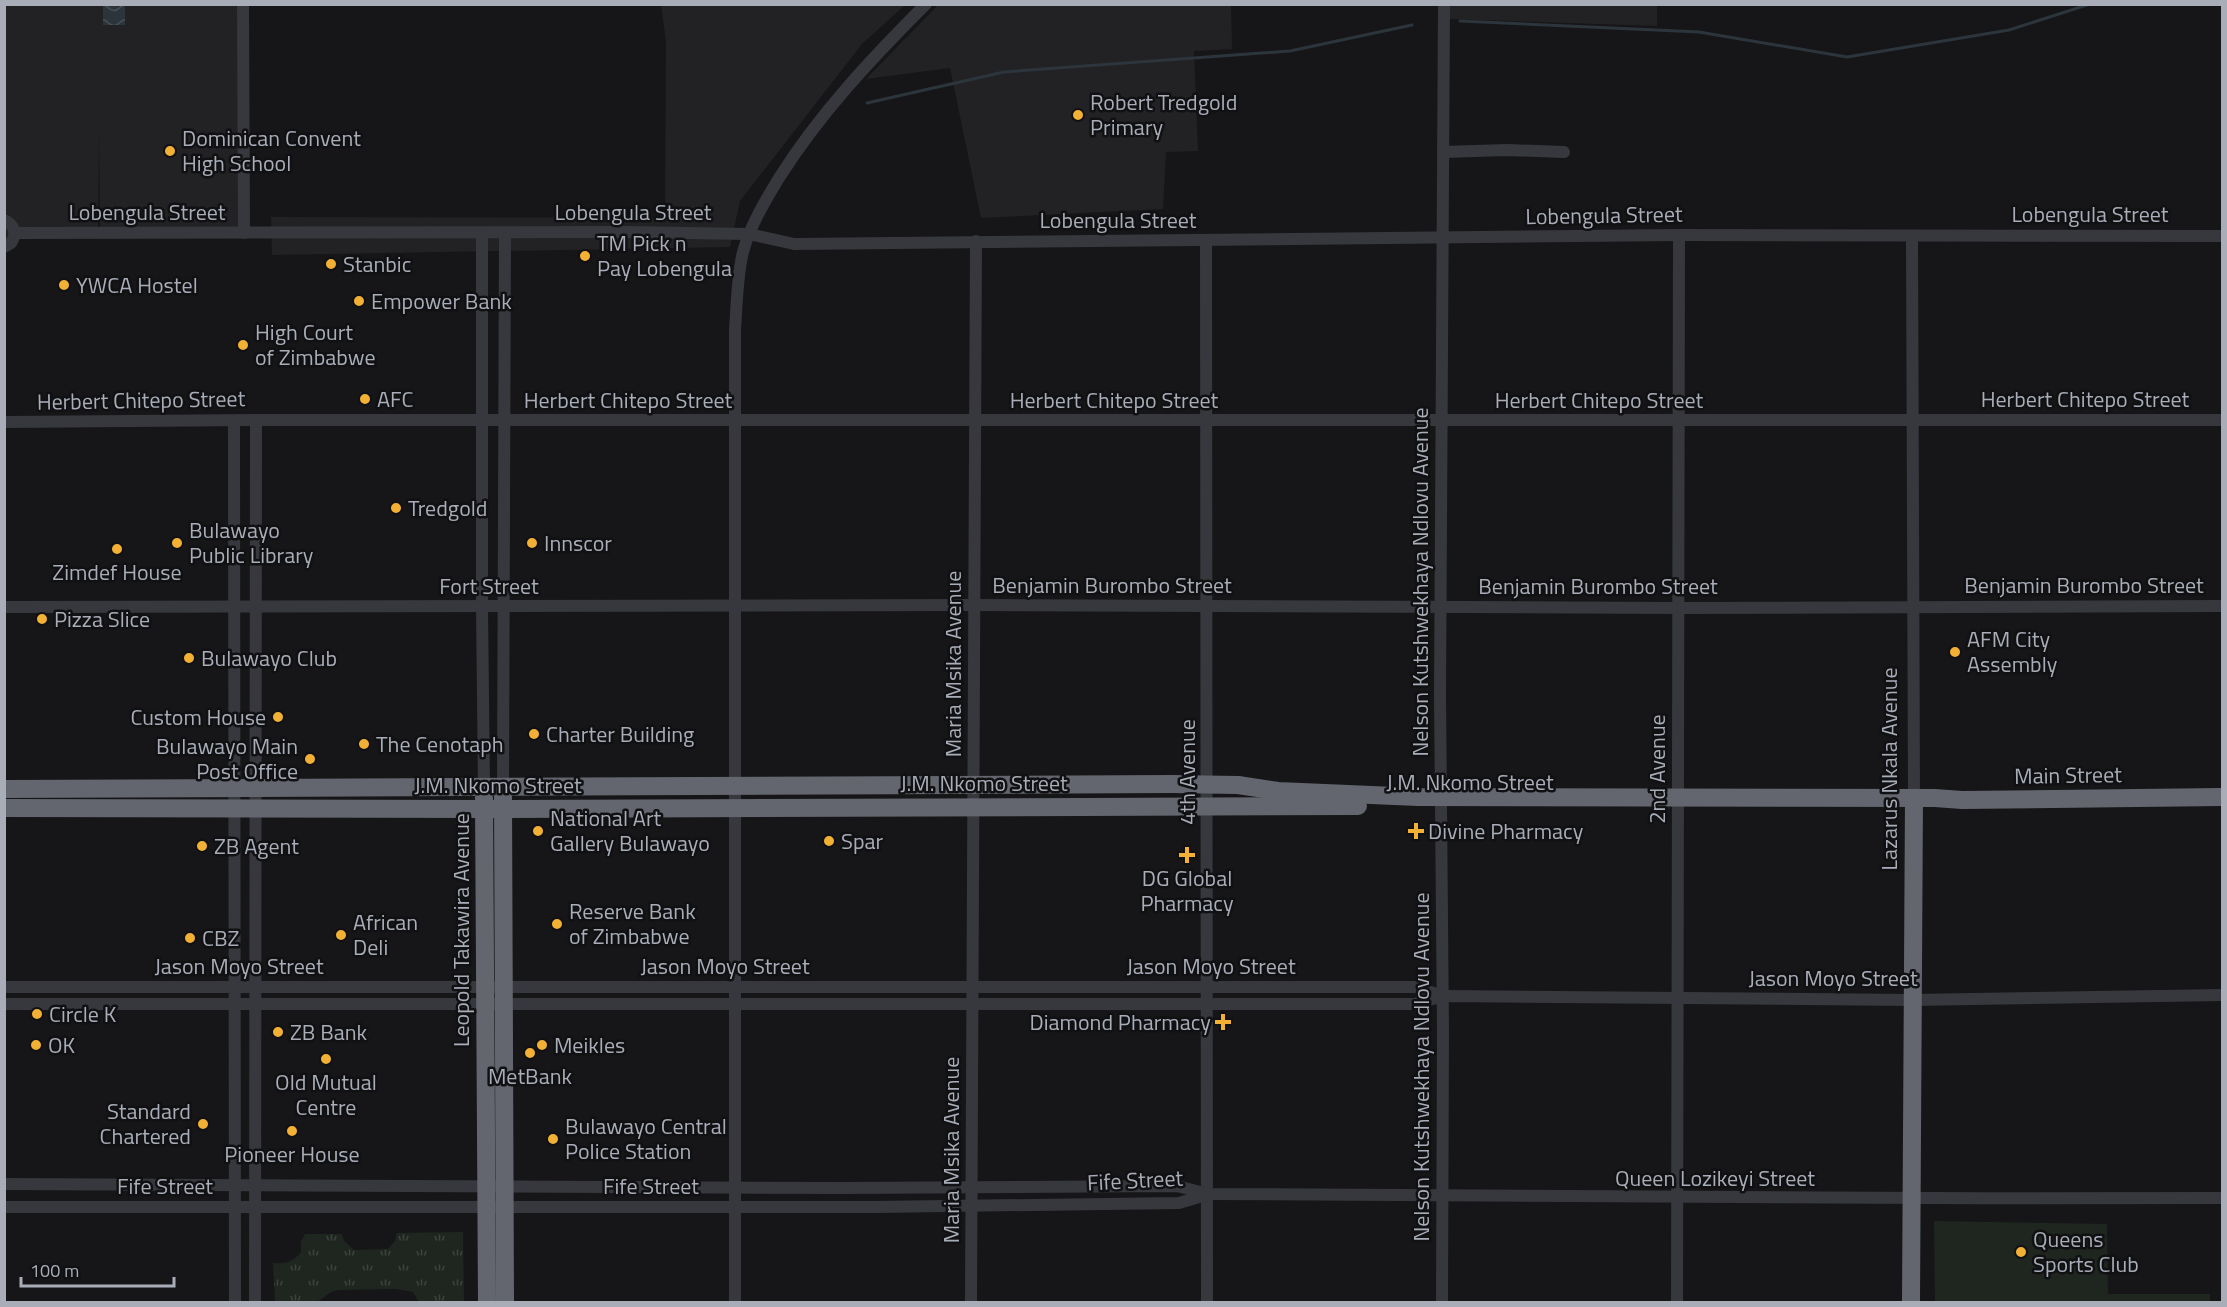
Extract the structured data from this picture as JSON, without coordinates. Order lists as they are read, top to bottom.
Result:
{
  "streets": {
    "highway": [
      "Lazarus Nkala Avenue",
      "Main Street",
      "J.M. Nkomo Street",
      "Leopold Takawira Avenue"
    ],
    "street": [
      "Lobengula Street",
      "Herbert Chitepo Street",
      "Nelson Kutshwekhaya Ndlovu Avenue",
      "Benjamin Burombo Street",
      "Fort Street",
      "Maria Msika Avenue",
      "2nd Avenue",
      "4th Avenue",
      "Jason Moyo Street",
      "Queen Lozikeyi Street",
      "Fife Street"
    ]
  },
  "crossings": [
    ["Lobengula Street", "Nelson Kutshwekhaya Ndlovu Avenue"],
    ["Lobengula Street", "Maria Msika Avenue"],
    ["Lobengula Street", "2nd Avenue"],
    ["Lobengula Street", "Lazarus Nkala Avenue"],
    ["Lobengula Street", "4th Avenue"],
    ["Lobengula Street", "Leopold Takawira Avenue"],
    ["Herbert Chitepo Street", "Nelson Kutshwekhaya Ndlovu Avenue"],
    ["Herbert Chitepo Street", "Maria Msika Avenue"],
    ["Herbert Chitepo Street", "2nd Avenue"],
    ["Herbert Chitepo Street", "Lazarus Nkala Avenue"],
    ["Herbert Chitepo Street", "4th Avenue"],
    ["Herbert Chitepo Street", "Leopold Takawira Avenue"],
    ["Nelson Kutshwekhaya Ndlovu Avenue", "Benjamin Burombo Street"],
    ["Nelson Kutshwekhaya Ndlovu Avenue", "J.M. Nkomo Street"],
    ["Nelson Kutshwekhaya Ndlovu Avenue", "Jason Moyo Street"],
    ["Nelson Kutshwekhaya Ndlovu Avenue", "Queen Lozikeyi Street"],
    ["Benjamin Burombo Street", "Fort Street"],
    ["Benjamin Burombo Street", "Maria Msika Avenue"],
    ["Benjamin Burombo Street", "2nd Avenue"],
    ["Benjamin Burombo Street", "Lazarus Nkala Avenue"],
    ["Benjamin Burombo Street", "4th Avenue"],
    ["Fort Street", "Maria Msika Avenue"],
    ["Fort Street", "Leopold Takawira Avenue"],
    ["Maria Msika Avenue", "J.M. Nkomo Street"],
    ["Maria Msika Avenue", "Jason Moyo Street"],
    ["Maria Msika Avenue", "Fife Street"],
    ["2nd Avenue", "J.M. Nkomo Street"],
    ["2nd Avenue", "Jason Moyo Street"],
    ["2nd Avenue", "Queen Lozikeyi Street"],
    ["Lazarus Nkala Avenue", "Main Street"],
    ["Lazarus Nkala Avenue", "J.M. Nkomo Street"],
    ["Lazarus Nkala Avenue", "Jason Moyo Street"],
    ["Lazarus Nkala Avenue", "Queen Lozikeyi Street"],
    ["4th Avenue", "J.M. Nkomo Street"],
    ["4th Avenue", "Jason Moyo Street"],
    ["4th Avenue", "Queen Lozikeyi Street"],
    ["4th Avenue", "Fife Street"],
    ["Main Street", "J.M. Nkomo Street"],
    ["J.M. Nkomo Street", "Leopold Takawira Avenue"],
    ["Leopold Takawira Avenue", "Jason Moyo Street"],
    ["Leopold Takawira Avenue", "Fife Street"],
    ["Queen Lozikeyi Street", "Fife Street"]
  ],
  "places": {
    "other": [
      "Robert Tredgold Primary",
      "Dominican Convent High School",
      "TM Pick n Pay Lobengula",
      "Stanbic",
      "YWCA Hostel",
      "Empower Bank",
      "High Court of Zimbabwe",
      "AFC",
      "Tredgold",
      "Bulawayo Public Library",
      "Innscor",
      "Zimdef House",
      "Pizza Slice",
      "AFM City Assembly",
      "Bulawayo Club",
      "Custom House",
      "Charter Building",
      "The Cenotaph",
      "Bulawayo Main Post Office",
      "National Art Gallery Bulawayo",
      "Spar",
      "ZB Agent",
      "Reserve Bank of Zimbabwe",
      "African Deli",
      "CBZ",
      "Circle K",
      "ZB Bank",
      "OK",
      "Meikles",
      "MetBank",
      "Old Mutual Centre",
      "Standard Chartered",
      "Pioneer House",
      "Bulawayo Central Police Station",
      "Queens Sports Club"
    ],
    "health": ["Divine Pharmacy", "DG Global Pharmacy", "Diamond Pharmacy"]
  },
  "scale_bar": "100 m"
}
